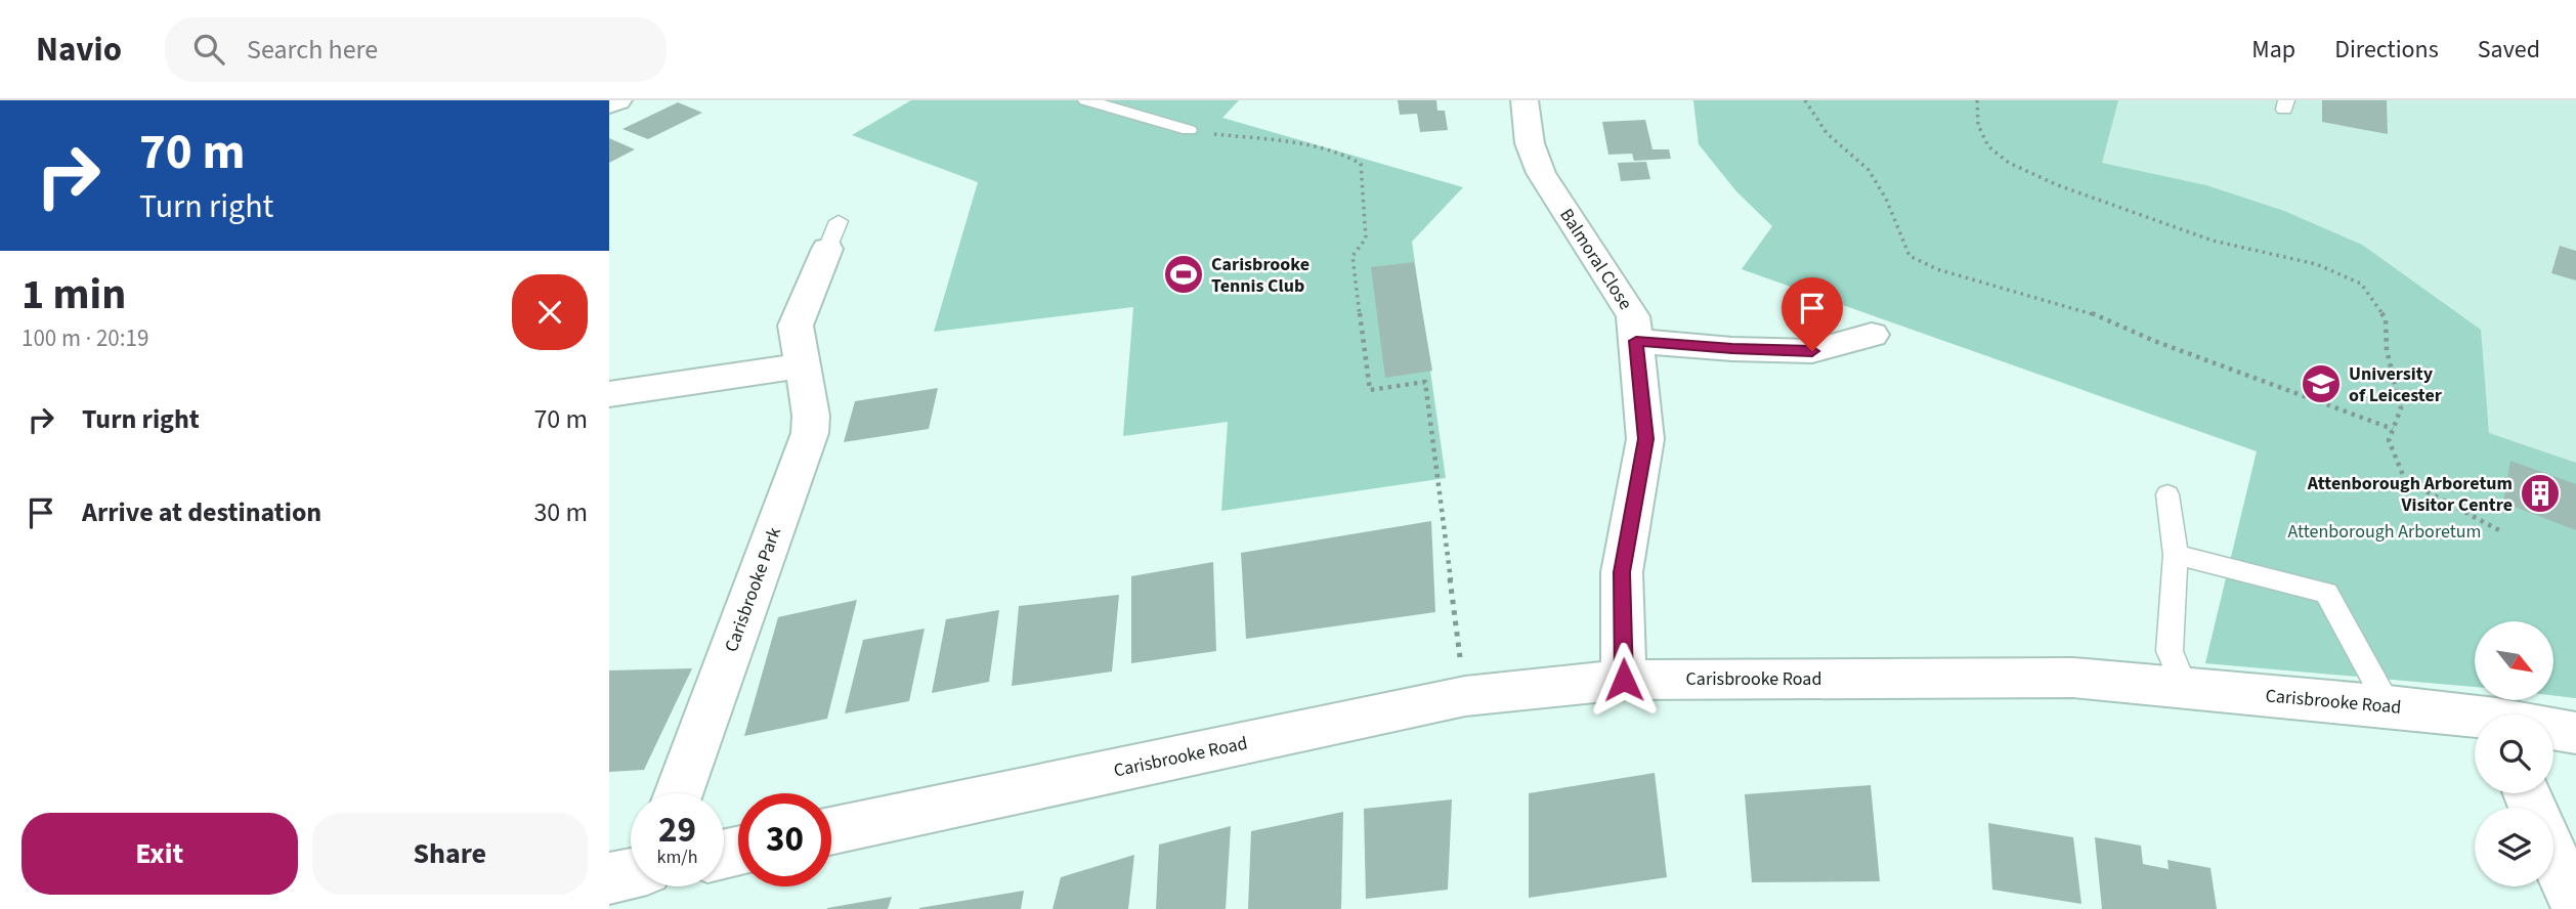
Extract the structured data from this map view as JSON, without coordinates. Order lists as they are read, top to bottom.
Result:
{
  "streets": {
    "street": ["Balmoral Close", "Carisbrooke Park", "Carisbrooke Road"]
  },
  "crossings": [
    ["Balmoral Close", "Carisbrooke Road"]
  ],
  "parks": ["Attenborough Arboretum"],
  "places": {
    "sports": ["Carisbrooke Tennis Club"],
    "school or university": ["University of Leicester"],
    "building": ["Attenborough Arboretum Visitor Centre"]
  },
  "north": "bottom right",
  "page": {
    "header": "Navio",
    "search": "Search here",
    "nav": ["Map", "Directions", "Saved"],
    "turn": ["70 m", "Turn right"],
    "heading": ["1 min", "100 m · 20:19"],
    "list": [
      {
        "name": "Turn right",
        "value": "70 m"
      },
      {
        "name": "Arrive at destination",
        "value": "30 m"
      }
    ],
    "speed": "29 km/h",
    "limit": "30",
    "buttons": ["Exit", "Share"]
  }
}
